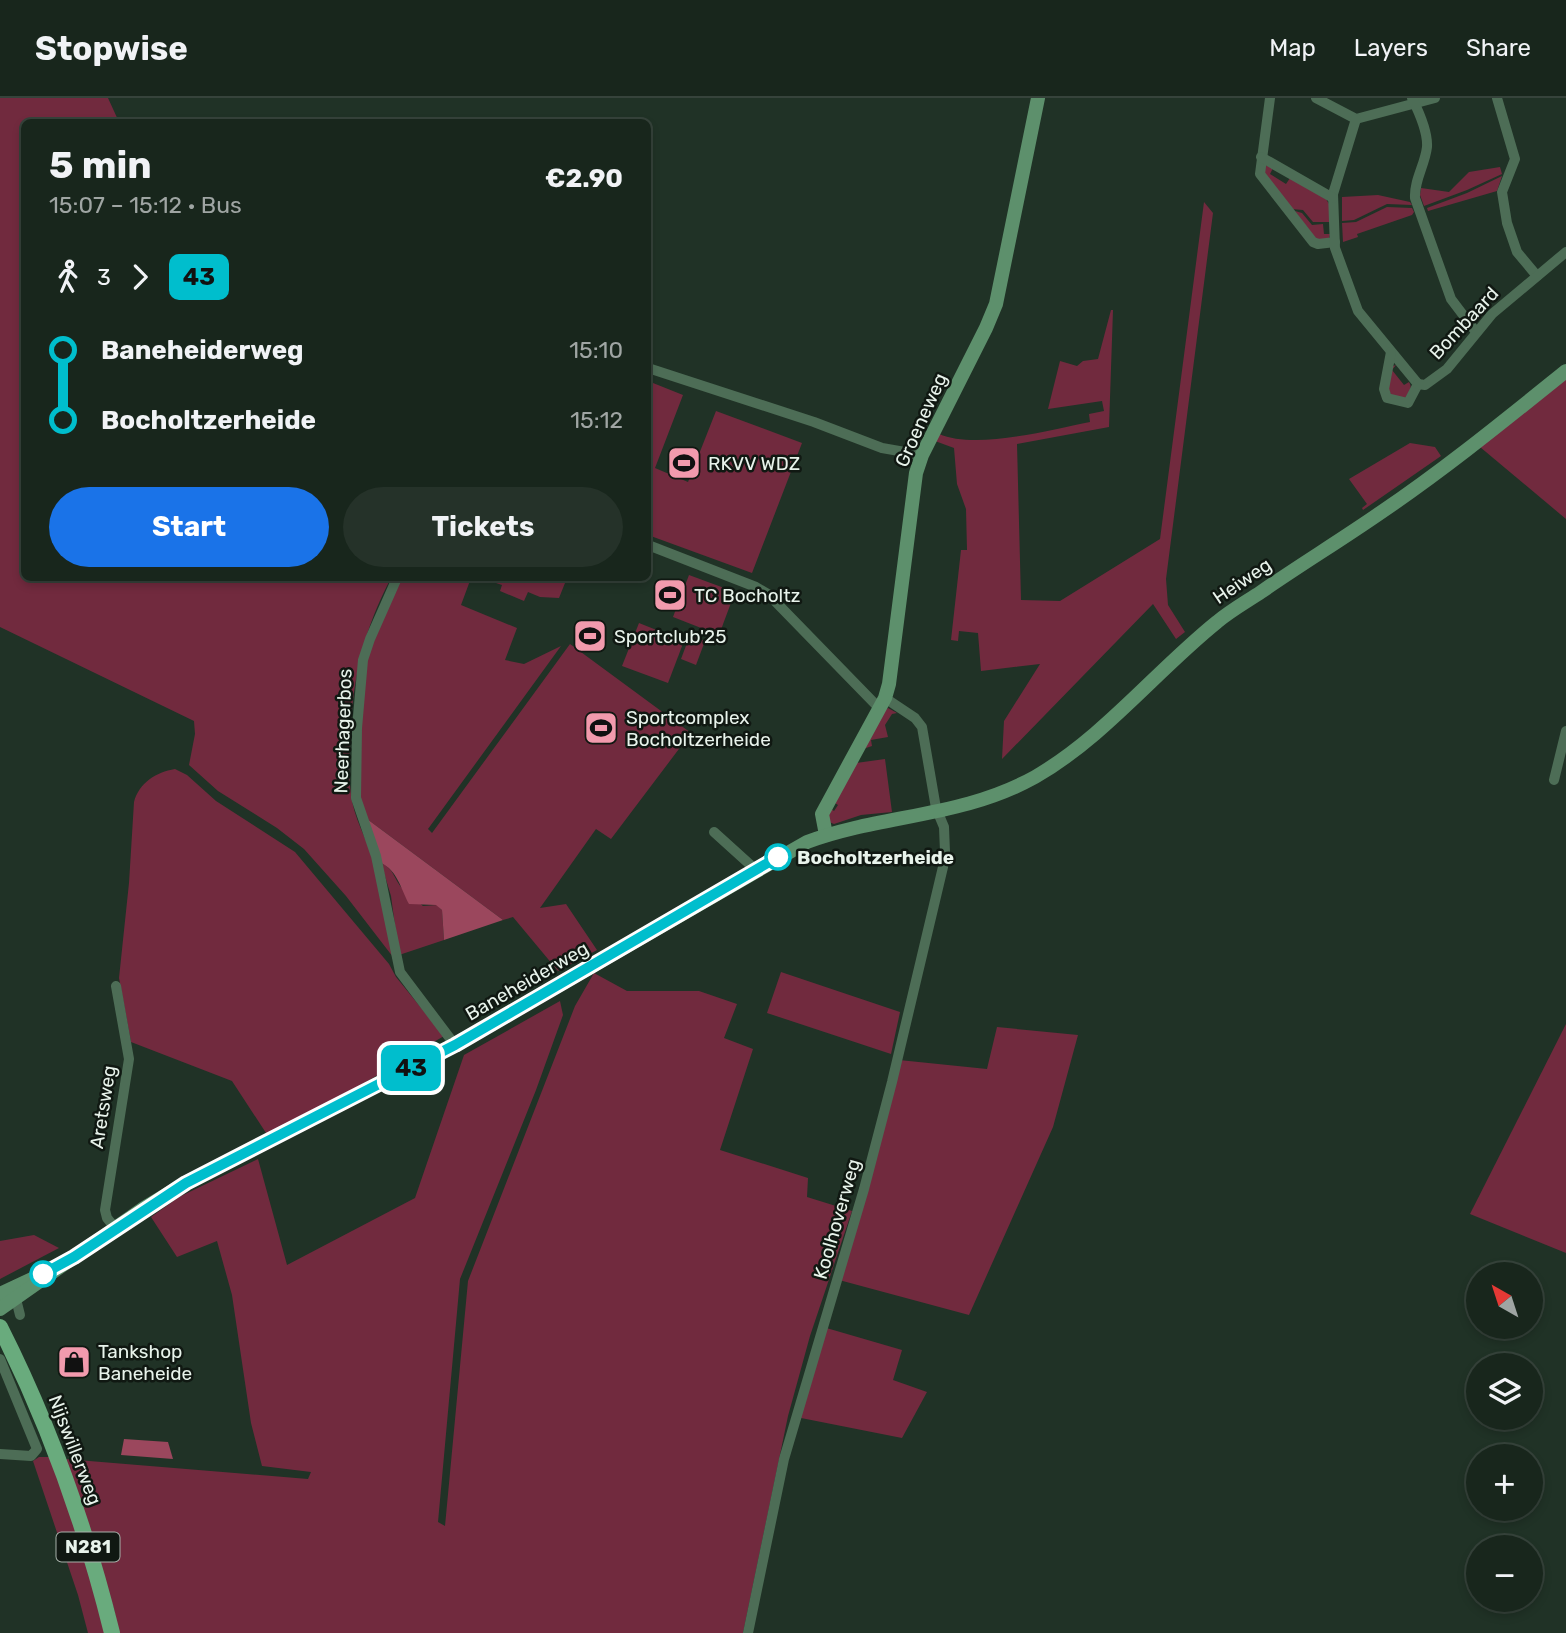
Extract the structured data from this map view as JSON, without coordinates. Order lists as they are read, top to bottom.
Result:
{
  "streets": {
    "main road": ["Nijswillerweg", "N281"],
    "street": [
      "Bombaard",
      "Groeneweg",
      "Heiweg",
      "Neerhagerbos",
      "Baneheiderweg",
      "Aretsweg",
      "Koolhoverweg"
    ]
  },
  "crossings": [
    ["Groeneweg", "Baneheiderweg"],
    ["Groeneweg", "Koolhoverweg"],
    ["Heiweg", "Baneheiderweg"],
    ["Heiweg", "Koolhoverweg"],
    ["Neerhagerbos", "Baneheiderweg"],
    ["Baneheiderweg", "Aretsweg"],
    ["Baneheiderweg", "Koolhoverweg"]
  ],
  "places": {
    "sports": [
      "RKVV WDZ",
      "TC Bocholtz",
      "Sportclub'25",
      "Sportcomplex Bocholtzerheide"
    ],
    "other": ["Bocholtzerheide"],
    "shop": ["Tankshop Baneheide"]
  },
  "lines": ["bus line 43"],
  "north": "top left",
  "page": {
    "header": "Stopwise",
    "nav": ["Map", "Layers", "Share"],
    "on_map": "43",
    "heading": ["5 min", "15:07 – 15:12 · Bus", "€2.90"],
    "legs": ["3", "43"],
    "list": [
      {
        "name": "Baneheiderweg",
        "value": "15:10"
      },
      {
        "name": "Bocholtzerheide",
        "value": "15:12"
      }
    ],
    "buttons": ["Start", "Tickets"],
    "map_buttons": ["+", "−"]
  }
}
